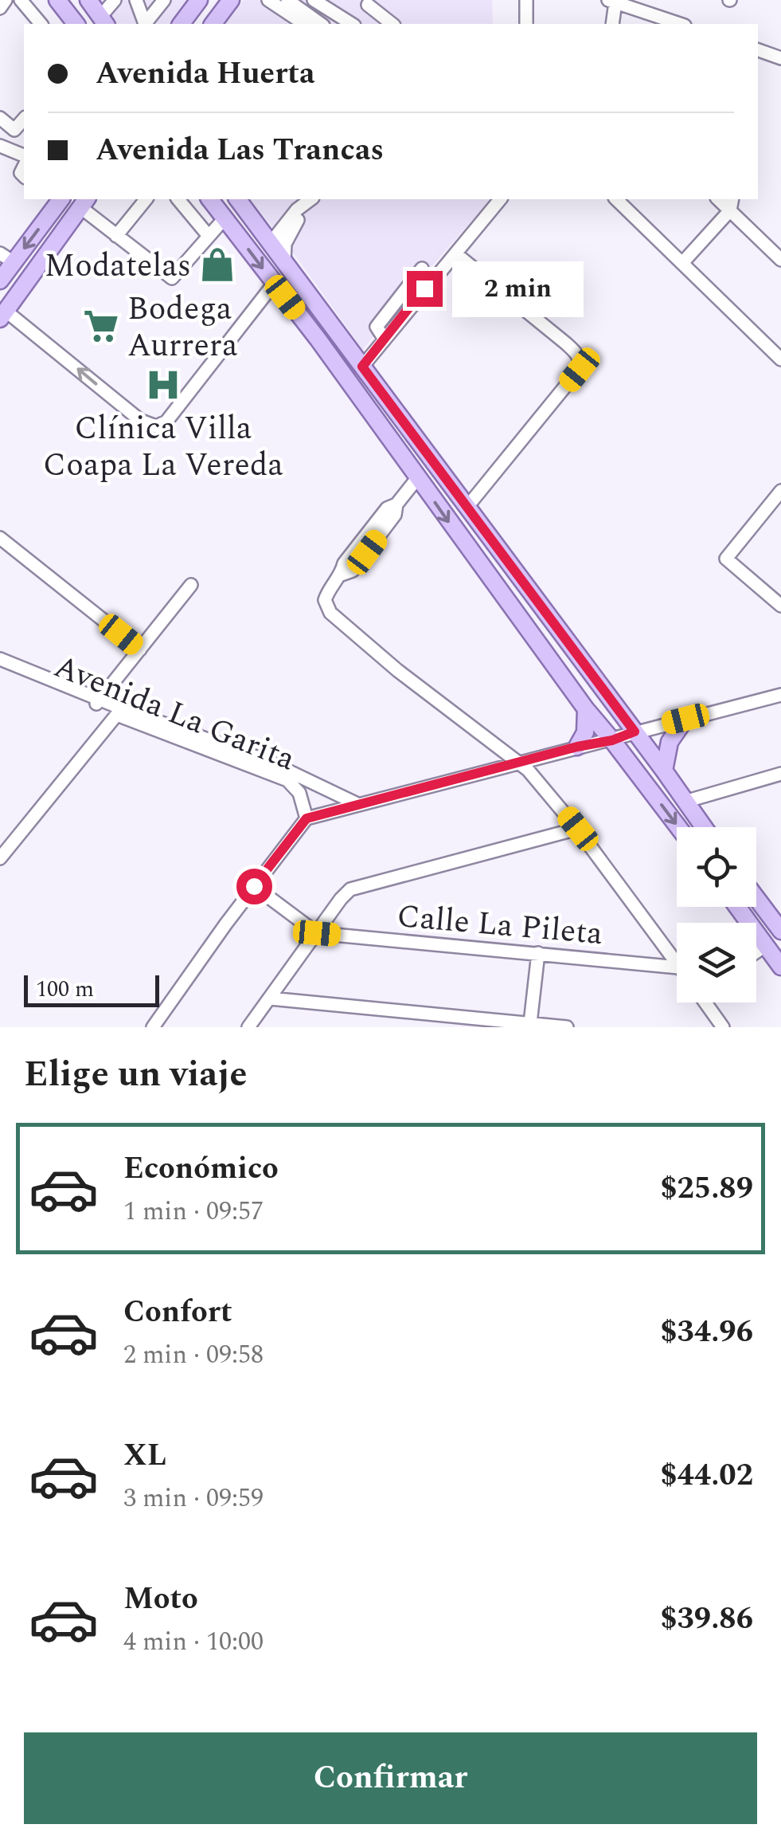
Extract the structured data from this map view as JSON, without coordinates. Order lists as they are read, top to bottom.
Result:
{
  "streets": {
    "street": ["Avenida La Garita", "Calle La Pileta"]
  },
  "places": {
    "shop": ["Modatelas"],
    "supermarket": ["Bodega Aurrera"],
    "hospital": ["Clínica Villa Coapa La Vereda"]
  },
  "scale_bar": "100 m",
  "page": {
    "banner": ["Avenida Huerta", "Avenida Las Trancas"],
    "bubble": "2 min",
    "scale": "100 m",
    "heading": "Elige un viaje",
    "list": [
      {
        "name": "Económico",
        "note": "1 min · 09:57",
        "value": "$25.89"
      },
      {
        "name": "Confort",
        "note": "2 min · 09:58",
        "value": "$34.96"
      },
      {
        "name": "XL",
        "note": "3 min · 09:59",
        "value": "$44.02"
      },
      {
        "name": "Moto",
        "note": "4 min · 10:00",
        "value": "$39.86"
      }
    ],
    "buttons": "Confirmar"
  }
}
